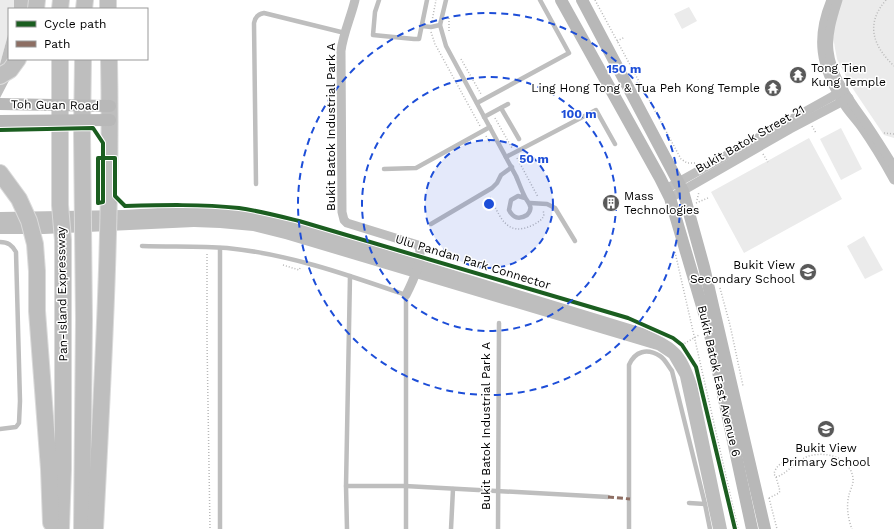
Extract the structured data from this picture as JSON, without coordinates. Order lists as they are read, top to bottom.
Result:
{
  "streets": {
    "highway": ["Pan-Island Expressway"],
    "main road": ["Toh Guan Road", "Bukit Batok East Avenue 6"],
    "street": ["Bukit Batok Industrial Park A", "Bukit Batok Street 21"],
    "cycle path": ["Ulu Pandan Park Connector"]
  },
  "crossings": [
    ["Bukit Batok Street 21", "Bukit Batok East Avenue 6"]
  ],
  "places": {
    "temple": ["Tong Tien Kung Temple", "Ling Hong Tong & Tua Peh Kong Temple"],
    "building": ["Mass Technologies"],
    "school or university": ["Bukit View Secondary School", "Bukit View Primary School"]
  },
  "legend": ["Cycle path", "Path"],
  "rings": ["150 m", "100 m", "50 m"]
}
